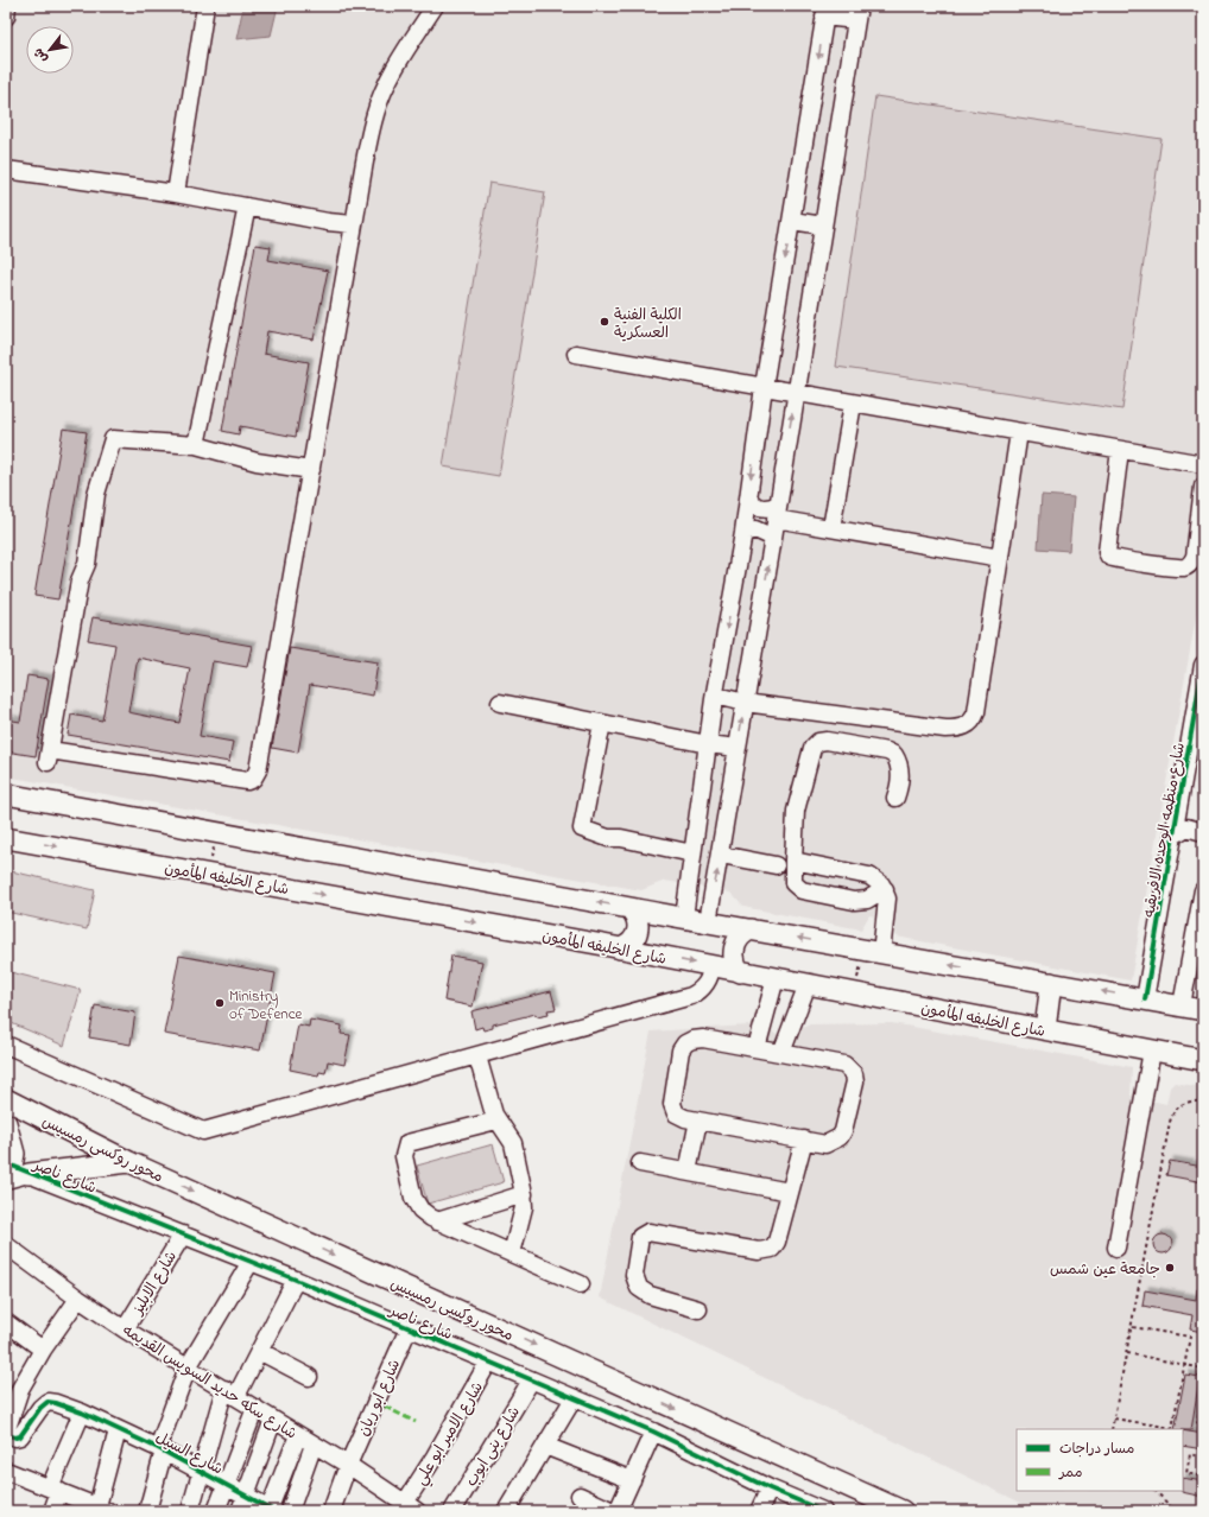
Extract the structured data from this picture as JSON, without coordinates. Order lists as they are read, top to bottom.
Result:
{
  "streets": {
    "main road": ["شارع الخليفه المأمون", "محور روكسى رمسيس"],
    "street": [
      "شارع منظمه الوحده الافريقيه",
      "شارع ناصر",
      "شارع الابليز",
      "شارع سكه حديد السويس القديمه",
      "شارع ابو ريان",
      "شارع الامير ابو علي",
      "شارع بنى ايوب",
      "شارع السيل"
    ]
  },
  "crossings": [
    ["شارع ناصر", "شارع الابليز"],
    ["شارع ناصر", "شارع ابو ريان"],
    ["شارع ناصر", "شارع الامير ابو علي"],
    ["شارع ناصر", "شارع بنى ايوب"],
    ["شارع الابليز", "شارع سكه حديد السويس القديمه"],
    ["شارع سكه حديد السويس القديمه", "شارع ابو ريان"],
    ["شارع سكه حديد السويس القديمه", "شارع الامير ابو علي"]
  ],
  "one_way": ["محور روكسى رمسيس"],
  "places": ["الكلية الفنية العسكرية", "Ministry of Defence", "جامعة عين شمس"],
  "legend": ["مسار دراجات", "ممر"],
  "north": "bottom left"
}
